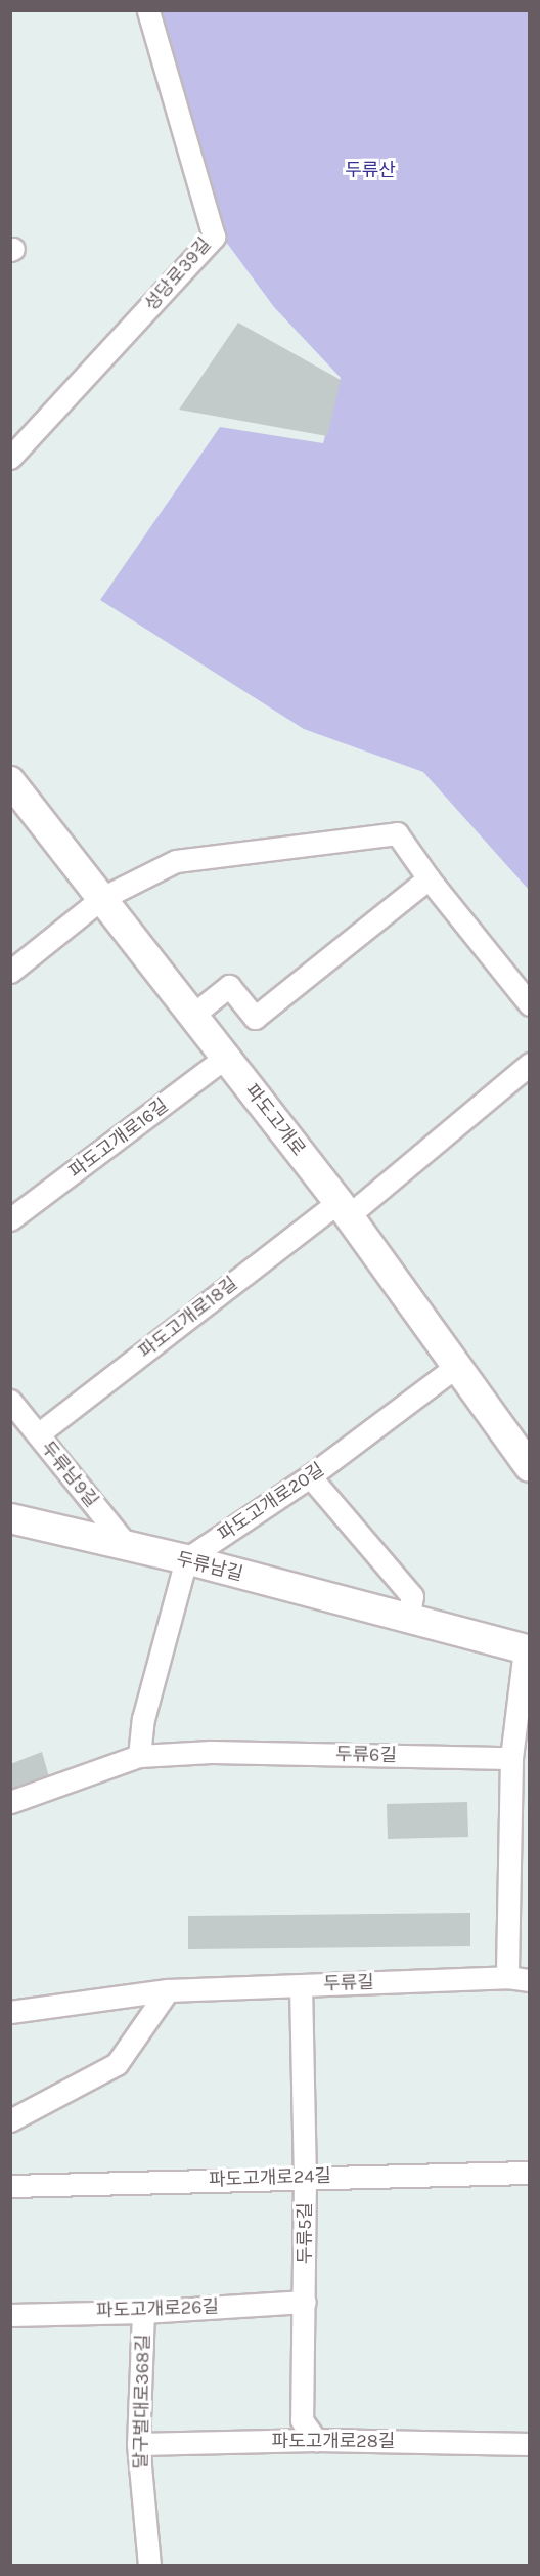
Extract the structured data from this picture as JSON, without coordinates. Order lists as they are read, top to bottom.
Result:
{
  "streets": {
    "street": [
      "성당로39길",
      "파도고개로",
      "파도고개로16길",
      "파도고개로18길",
      "두류남9길",
      "파도고개로20길",
      "두류남길",
      "두류6길",
      "두류길",
      "파도고개로24길",
      "두류5길",
      "파도고개로26길",
      "달구벌대로368길",
      "파도고개로28길"
    ]
  },
  "crossings": [
    ["파도고개로", "파도고개로16길"],
    ["파도고개로", "파도고개로18길"],
    ["파도고개로", "파도고개로20길"],
    ["파도고개로18길", "두류남9길"],
    ["두류남9길", "두류남길"],
    ["파도고개로20길", "두류남길"],
    ["두류길", "두류5길"],
    ["파도고개로24길", "두류5길"],
    ["두류5길", "파도고개로26길"],
    ["두류5길", "파도고개로28길"],
    ["파도고개로26길", "달구벌대로368길"],
    ["달구벌대로368길", "파도고개로28길"]
  ],
  "parks": ["두류산"]
}
